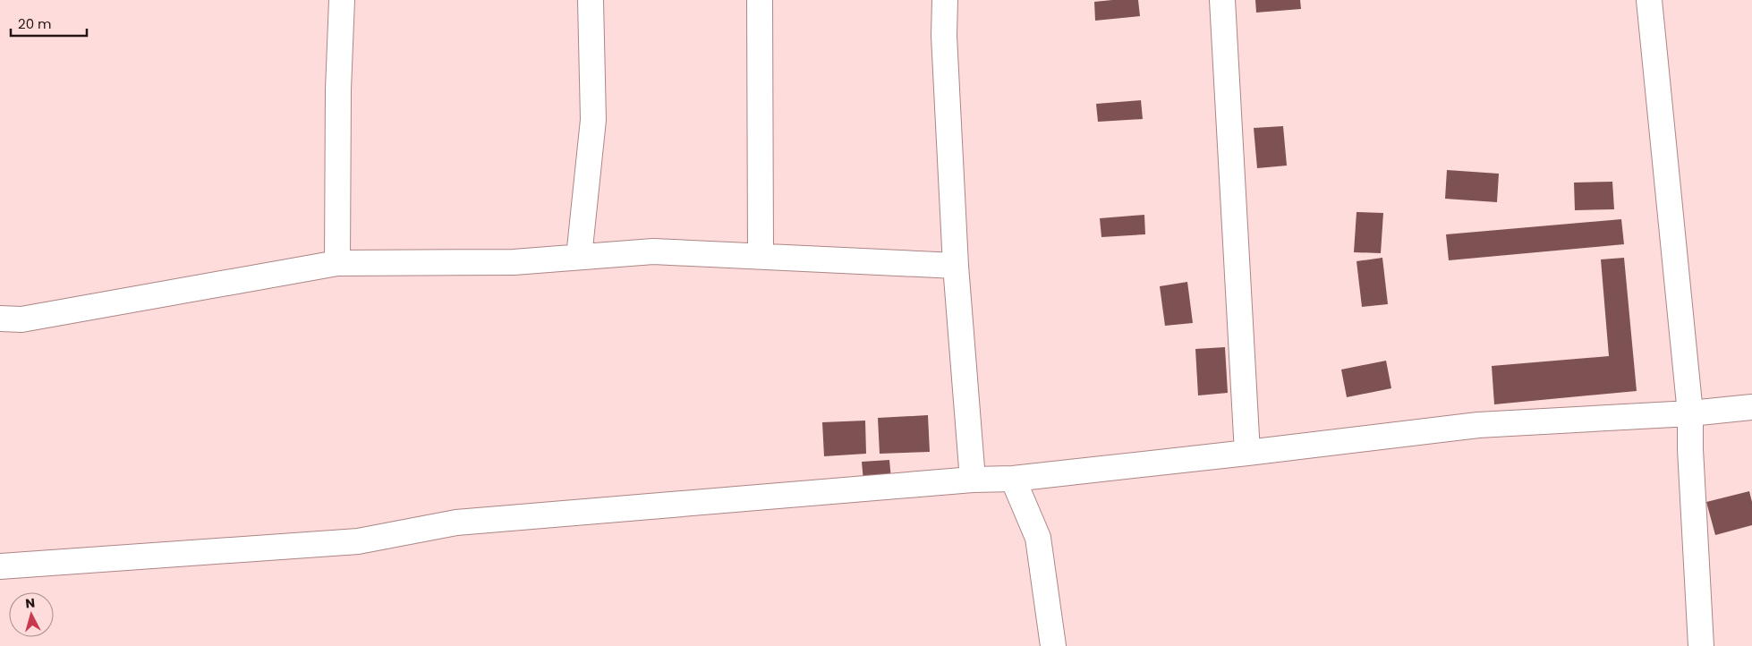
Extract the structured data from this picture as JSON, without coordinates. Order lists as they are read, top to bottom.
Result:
{
  "scale_bar": "20 m",
  "north": "top"
}
